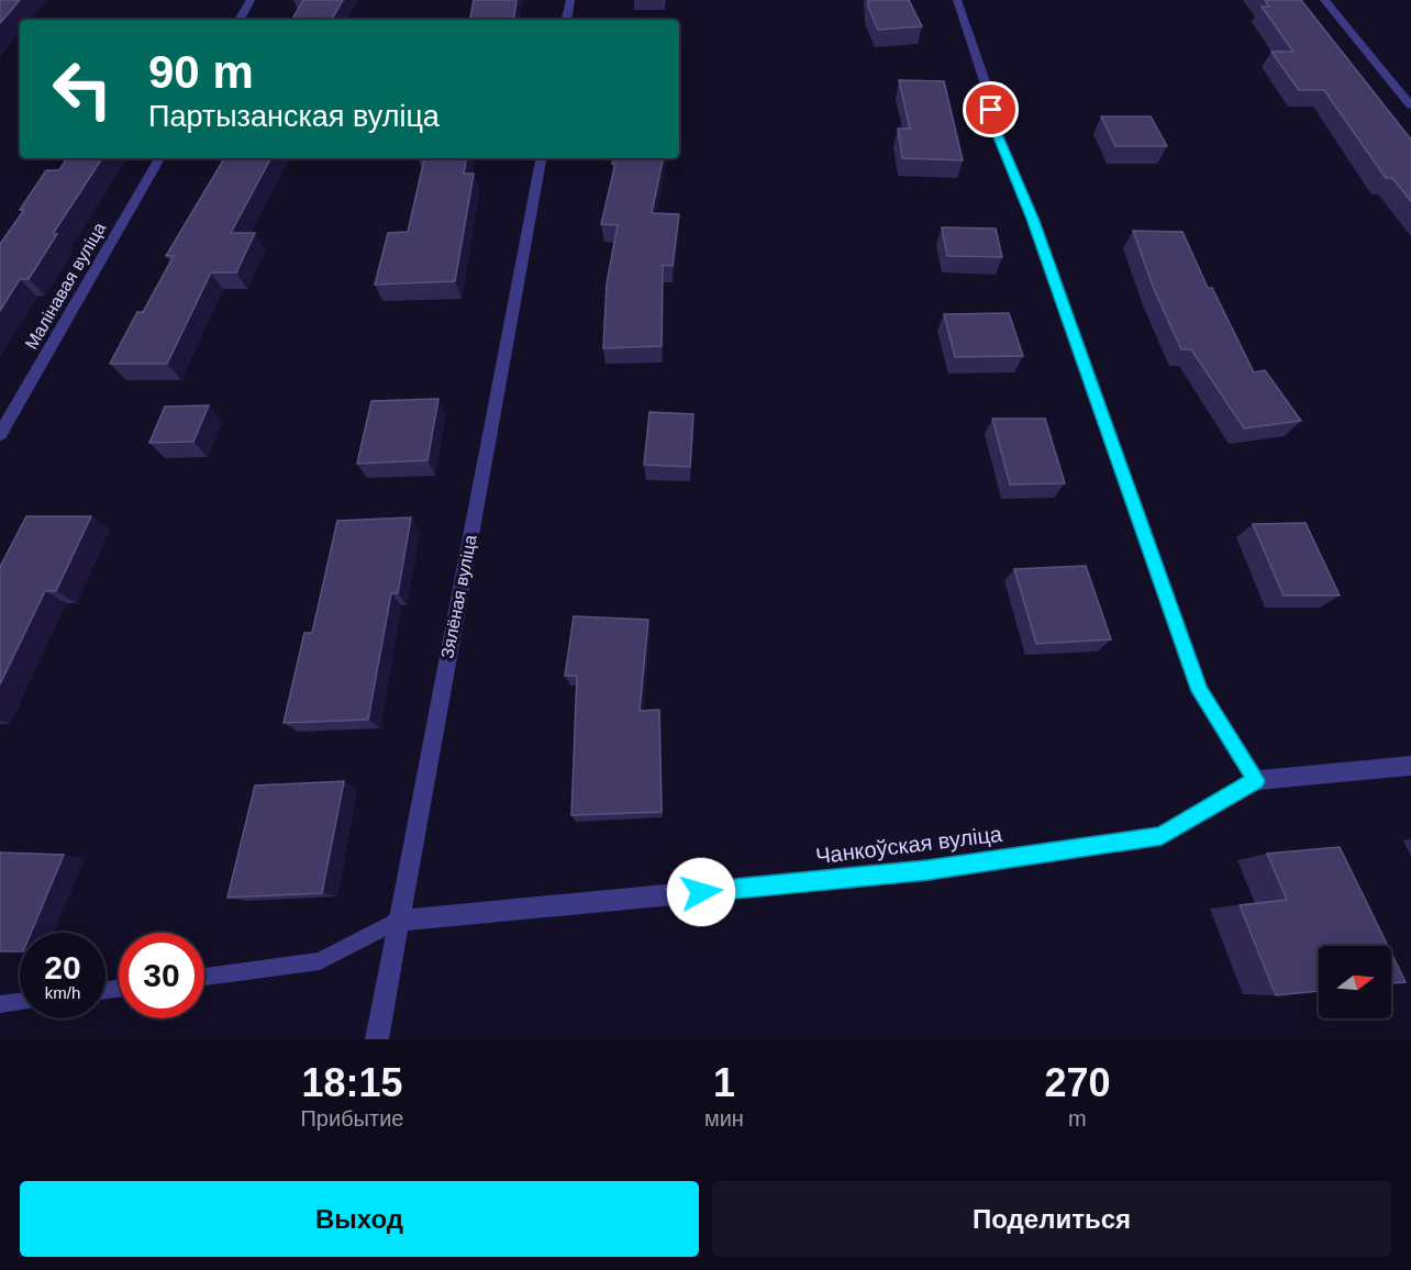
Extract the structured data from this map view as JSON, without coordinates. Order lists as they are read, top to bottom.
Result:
{
  "streets": {
    "street": ["Малінавая вуліца", "Зялёная вуліца", "Чанкоўская вуліца"]
  },
  "crossings": [
    ["Зялёная вуліца", "Чанкоўская вуліца"]
  ],
  "north": "right",
  "page": {
    "turn": ["90 m", "Партызанская вуліца"],
    "speed": "20 km/h",
    "limit": "30",
    "eta": [
      "18:15",
      "Прибытие",
      "1",
      "мин",
      "270",
      "m"
    ],
    "buttons": ["Выход", "Поделиться"]
  }
}
